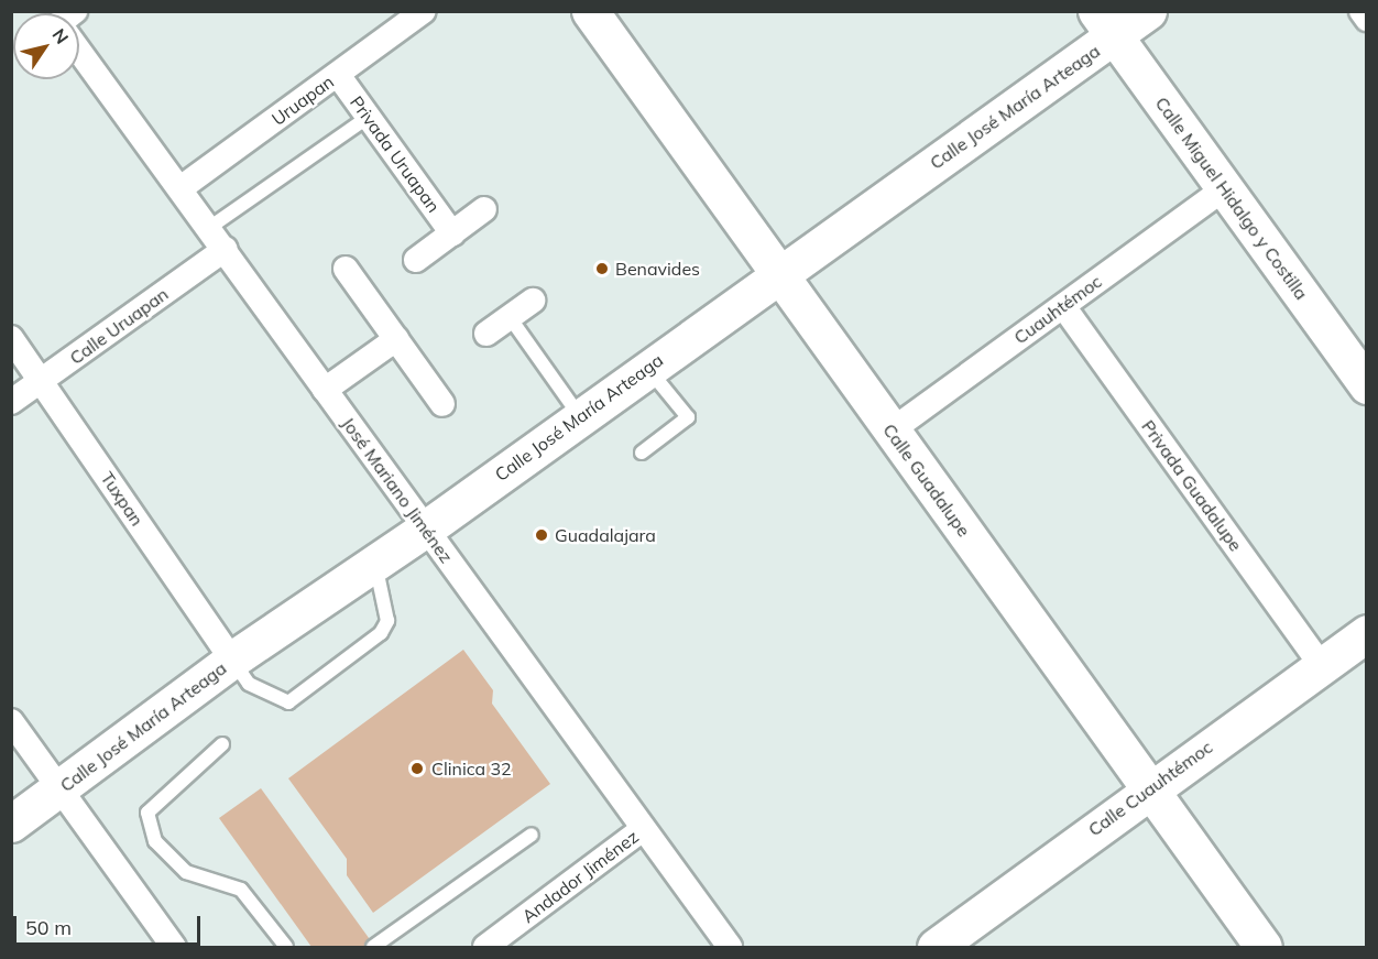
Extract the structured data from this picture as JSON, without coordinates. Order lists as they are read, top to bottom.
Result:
{
  "streets": {
    "street": [
      "Uruapan",
      "Calle José María Arteaga",
      "Privada Uruapan",
      "Calle Miguel Hidalgo y Costilla",
      "Cuauhtémoc",
      "Calle Uruapan",
      "Calle Guadalupe",
      "Privada Guadalupe",
      "José Mariano Jiménez",
      "Tuxpan",
      "Calle Cuauhtémoc",
      "Andador Jiménez"
    ]
  },
  "crossings": [
    ["Uruapan", "Privada Uruapan"],
    ["Uruapan", "José Mariano Jiménez"],
    ["Calle José María Arteaga", "Calle Miguel Hidalgo y Costilla"],
    ["Calle José María Arteaga", "Calle Guadalupe"],
    ["Calle José María Arteaga", "José Mariano Jiménez"],
    ["Calle José María Arteaga", "Tuxpan"],
    ["Calle Miguel Hidalgo y Costilla", "Cuauhtémoc"],
    ["Cuauhtémoc", "Calle Guadalupe"],
    ["Cuauhtémoc", "Privada Guadalupe"],
    ["Calle Uruapan", "José Mariano Jiménez"],
    ["Calle Uruapan", "Tuxpan"],
    ["Calle Guadalupe", "Calle Cuauhtémoc"],
    ["Privada Guadalupe", "Calle Cuauhtémoc"],
    ["José Mariano Jiménez", "Andador Jiménez"]
  ],
  "places": ["Benavides", "Guadalajara", "Clinica 32"],
  "scale_bar": "50 m",
  "north": "top right"
}
